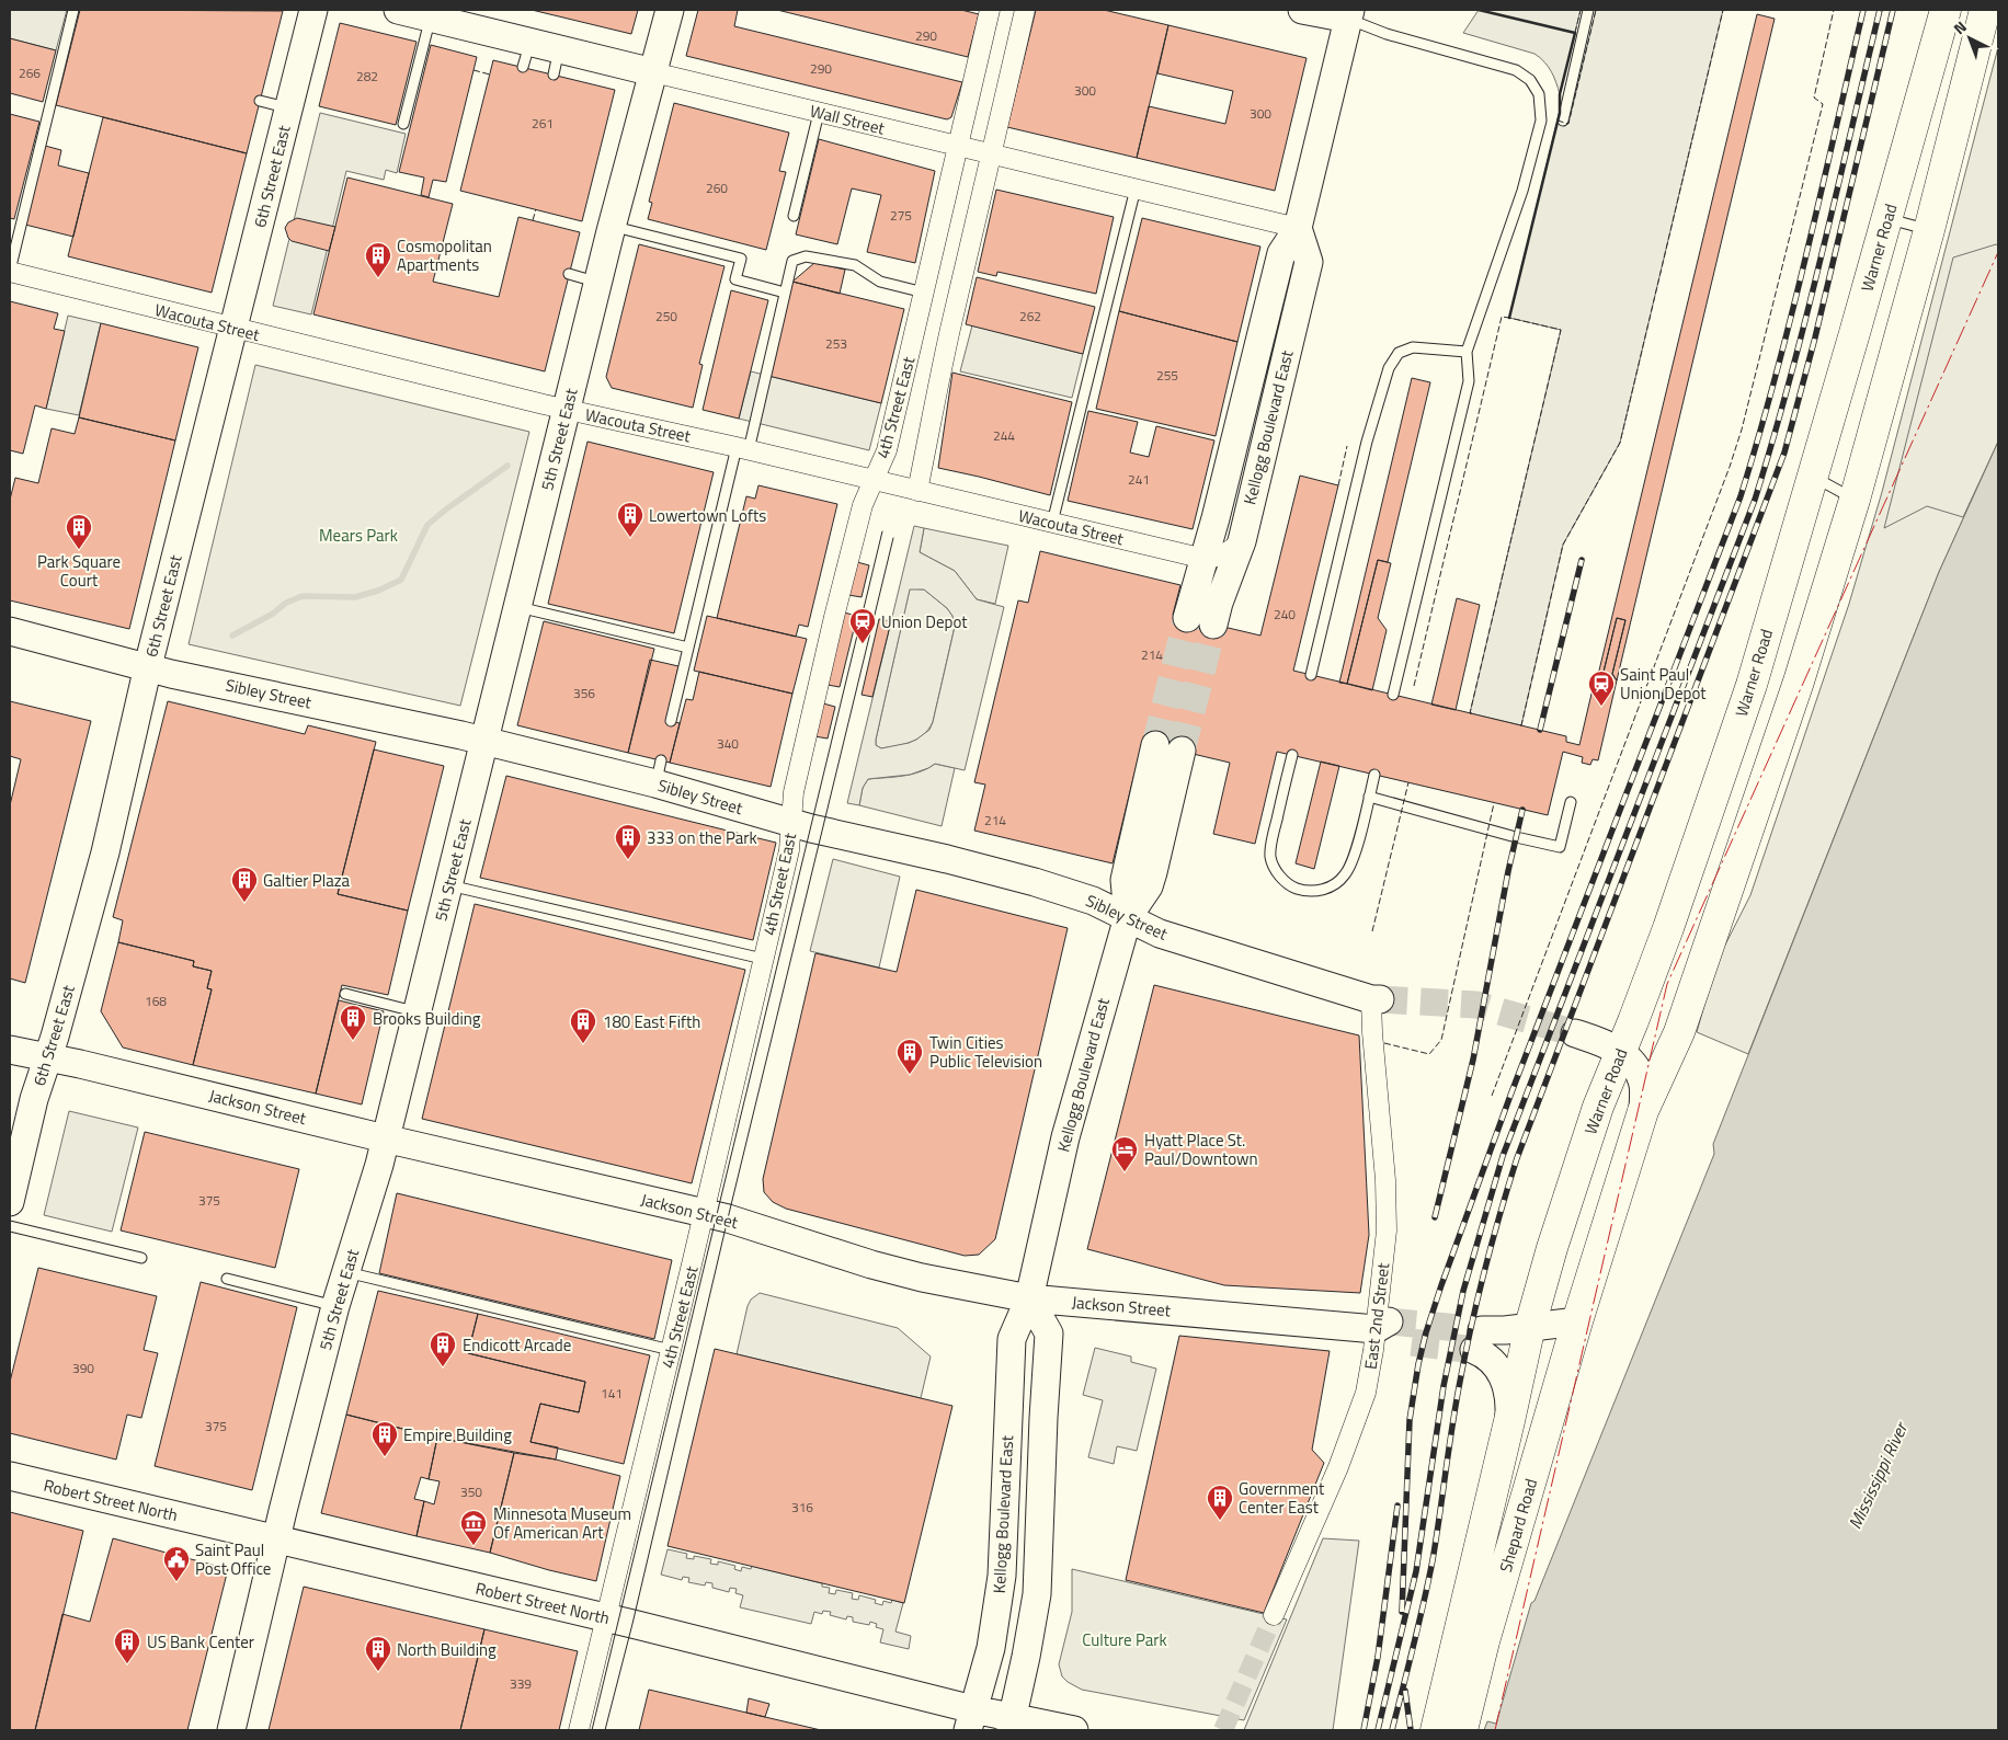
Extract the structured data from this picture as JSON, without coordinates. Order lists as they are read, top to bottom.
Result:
{
  "streets": {
    "highway": ["Warner Road", "Shepard Road"],
    "main road": [
      "Wall Street",
      "6th Street East",
      "Kellogg Boulevard East",
      "5th Street East",
      "Sibley Street",
      "Jackson Street",
      "Robert Street North"
    ],
    "street": ["Wacouta Street", "4th Street East", "East 2nd Street"]
  },
  "crossings": [
    ["Wall Street", "4th Street East"],
    ["Wall Street", "Kellogg Boulevard East"],
    ["Wall Street", "5th Street East"],
    ["6th Street East", "Wacouta Street"],
    ["6th Street East", "Sibley Street"],
    ["6th Street East", "Jackson Street"],
    ["Warner Road", "Shepard Road"],
    ["Wacouta Street", "4th Street East"],
    ["Wacouta Street", "Kellogg Boulevard East"],
    ["Wacouta Street", "5th Street East"],
    ["4th Street East", "Sibley Street"],
    ["4th Street East", "Jackson Street"],
    ["4th Street East", "Robert Street North"],
    ["Kellogg Boulevard East", "Sibley Street"],
    ["Kellogg Boulevard East", "Jackson Street"],
    ["Kellogg Boulevard East", "Robert Street North"],
    ["5th Street East", "Sibley Street"],
    ["5th Street East", "Jackson Street"],
    ["5th Street East", "Robert Street North"],
    ["Sibley Street", "East 2nd Street"],
    ["Jackson Street", "East 2nd Street"]
  ],
  "water": ["Mississippi River"],
  "parks": ["Mears Park", "Culture Park"],
  "places": {
    "building": [
      "Cosmopolitan Apartments",
      "Lowertown Lofts",
      "Park Square Court",
      "333 on the Park",
      "Galtier Plaza",
      "Brooks Building",
      "180 East Fifth",
      "Twin Cities Public Television",
      "Endicott Arcade",
      "Empire Building",
      "Government Center East",
      "US Bank Center",
      "North Building"
    ],
    "station": ["Union Depot", "Saint Paul Union Depot"],
    "hotel": ["Hyatt Place St. Paul/Downtown"],
    "museum": ["Minnesota Museum Of American Art"],
    "public building": ["Saint Paul Post Office"]
  },
  "house_numbers": [
    "290",
    "290",
    "266",
    "282",
    "300",
    "300",
    "261",
    "260",
    "275",
    "250",
    "262",
    "253",
    "255",
    "244",
    "241",
    "240",
    "214",
    "356",
    "340",
    "214",
    "168",
    "375",
    "390",
    "141",
    "375",
    "350",
    "316",
    "339"
  ],
  "north": "top left"
}
